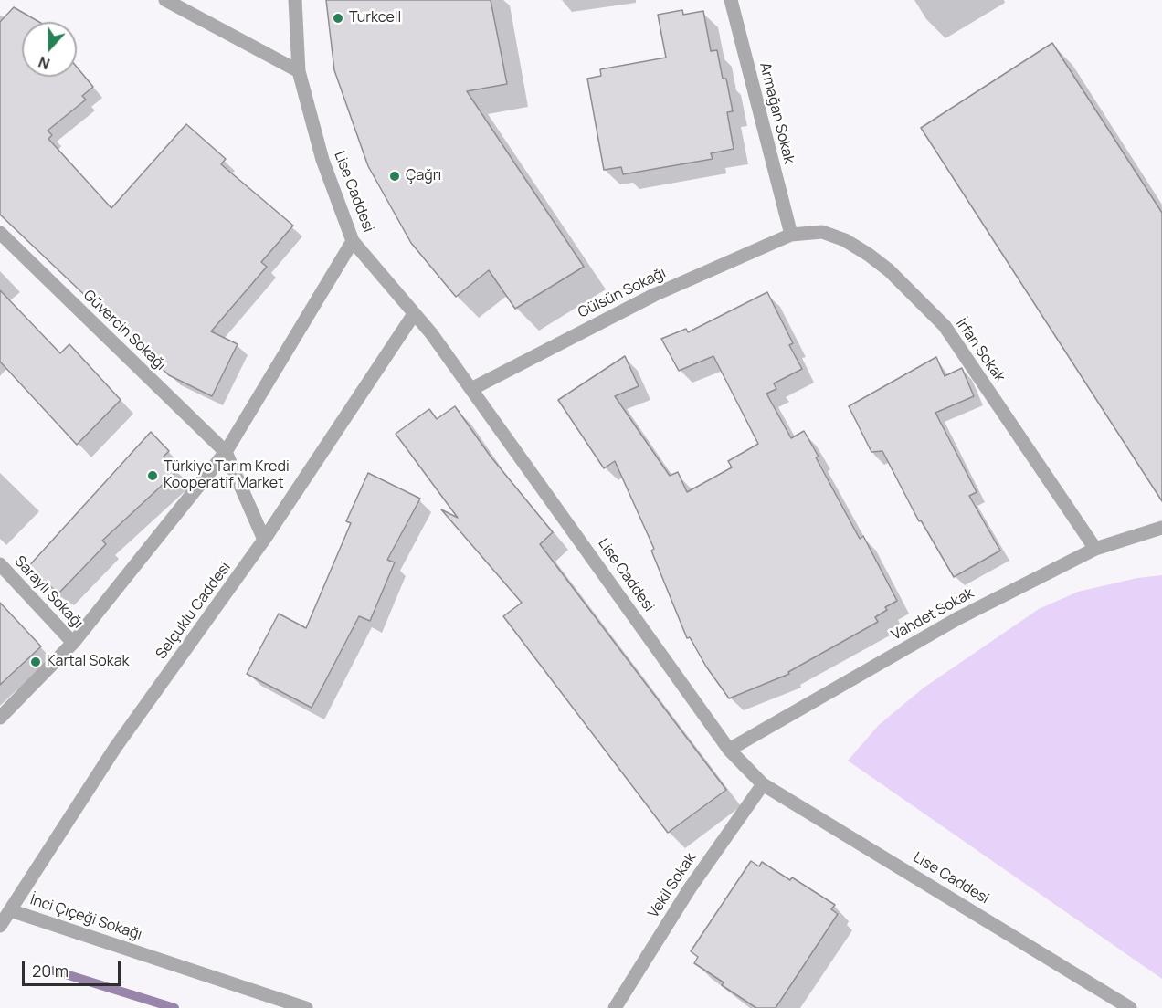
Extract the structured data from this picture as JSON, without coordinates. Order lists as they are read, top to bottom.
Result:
{
  "streets": {
    "street": [
      "Armağan Sokak",
      "Lise Caddesi",
      "Gülsün Sokağı",
      "Güvercin Sokağı",
      "İrfan Sokak",
      "Saraylı Sokağı",
      "Selçuklu Caddesi",
      "Vahdet Sokak",
      "Vekil Sokak",
      "İnci Çiçeği Sokağı"
    ]
  },
  "crossings": [
    ["Armağan Sokak", "Gülsün Sokağı"],
    ["Armağan Sokak", "İrfan Sokak"],
    ["Lise Caddesi", "Gülsün Sokağı"],
    ["Lise Caddesi", "Selçuklu Caddesi"],
    ["Lise Caddesi", "Vahdet Sokak"],
    ["Lise Caddesi", "Vekil Sokak"],
    ["Gülsün Sokağı", "İrfan Sokak"],
    ["İrfan Sokak", "Vahdet Sokak"],
    ["Selçuklu Caddesi", "İnci Çiçeği Sokağı"]
  ],
  "places": [
    "Turkcell",
    "Çağrı",
    "Türkiye Tarım Kredi Kooperatif Market",
    "Kartal Sokak"
  ],
  "scale_bar": "20 m",
  "north": "bottom"
}
